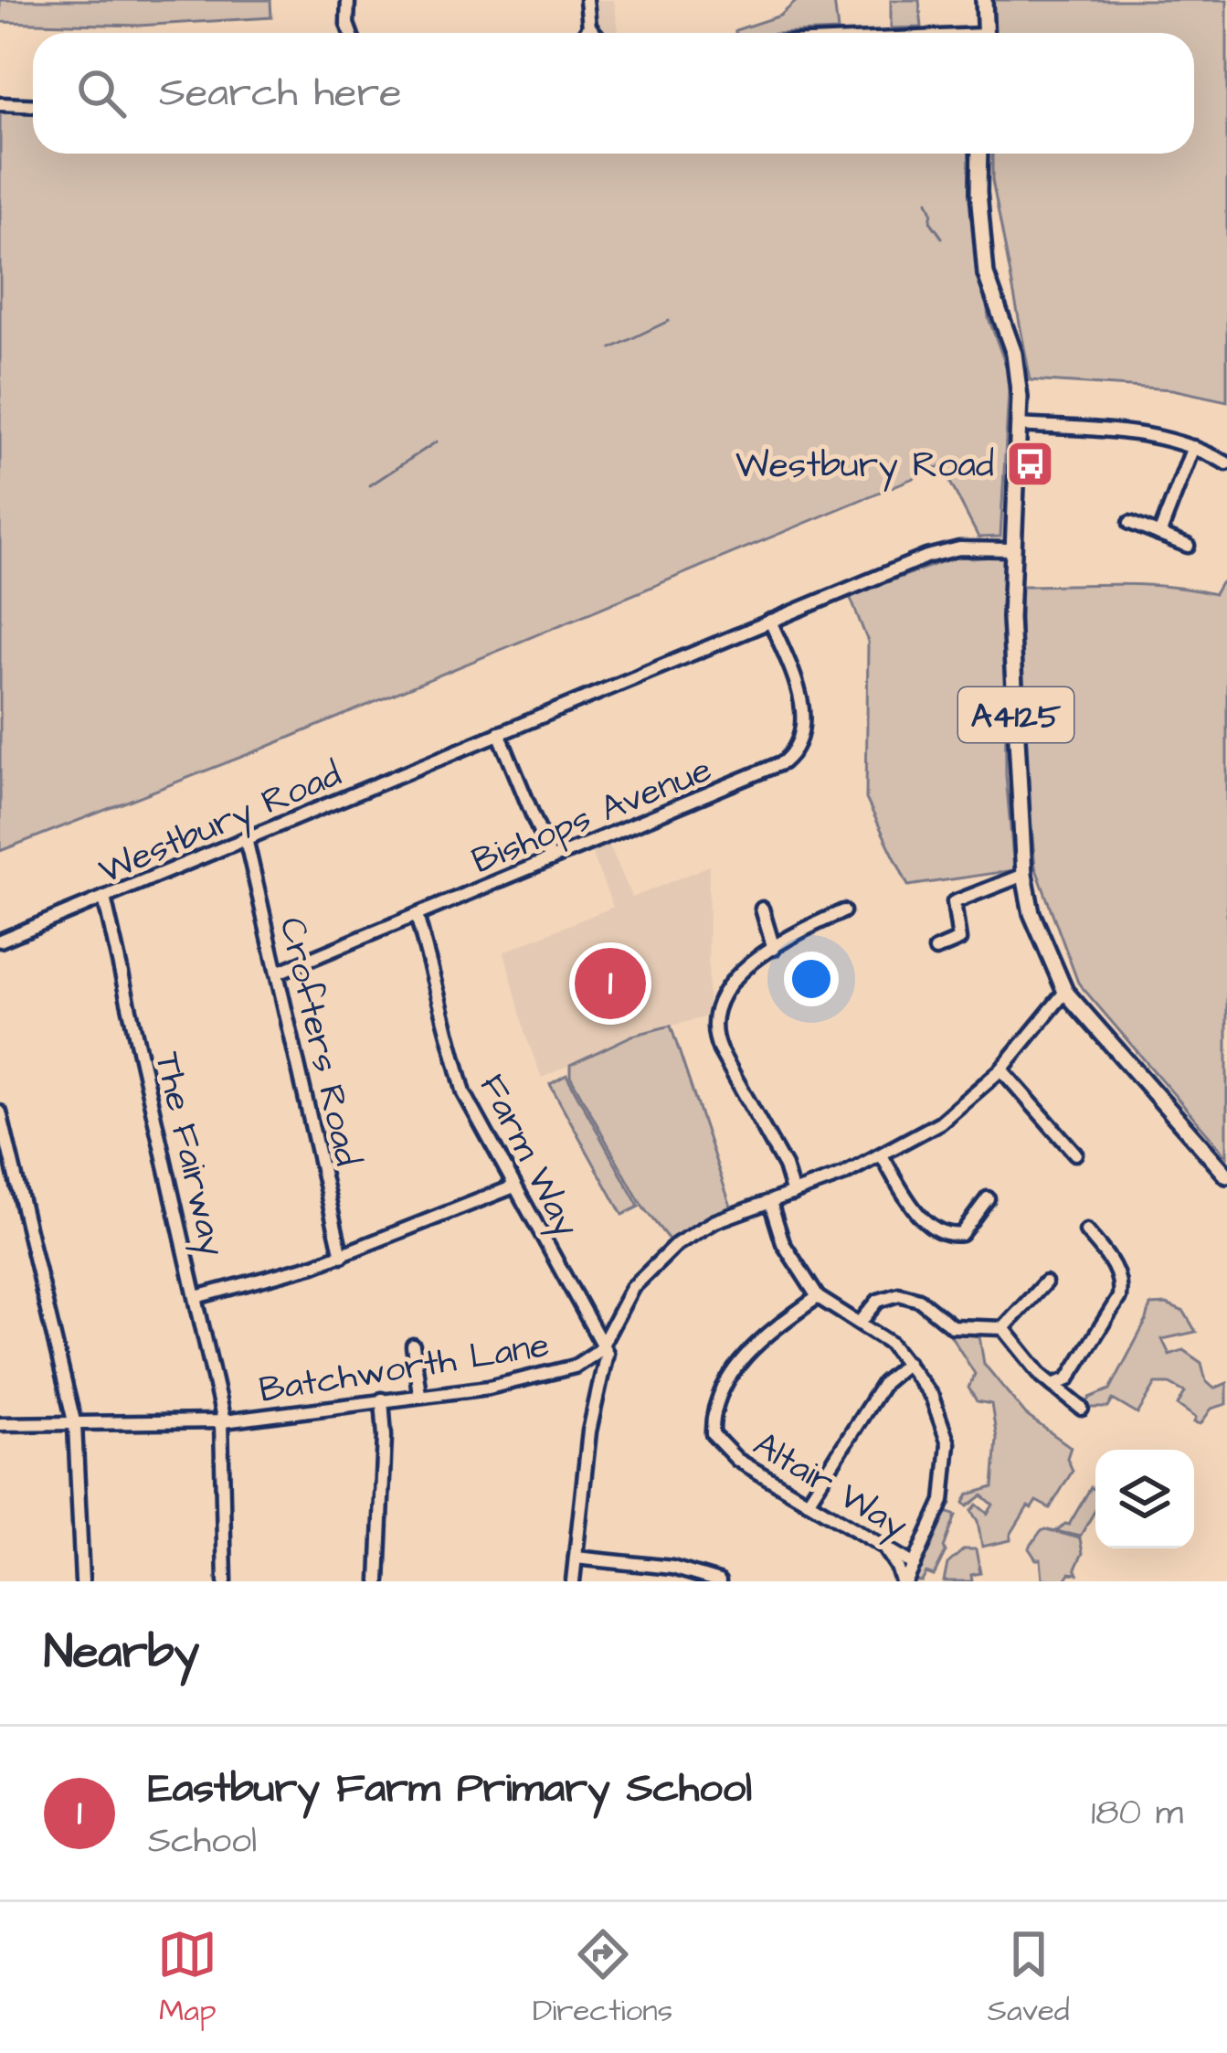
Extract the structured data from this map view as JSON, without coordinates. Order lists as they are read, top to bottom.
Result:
{
  "streets": {
    "main road": ["A4125"],
    "street": [
      "Bishops Avenue",
      "Westbury Road",
      "Crofters Road",
      "The Fairway",
      "Farm Way",
      "Batchworth Lane",
      "Altair Way"
    ]
  },
  "crossings": [
    ["A4125", "Westbury Road"],
    ["Bishops Avenue", "Westbury Road"],
    ["Bishops Avenue", "Crofters Road"],
    ["Bishops Avenue", "Farm Way"],
    ["Westbury Road", "Crofters Road"],
    ["Westbury Road", "The Fairway"],
    ["The Fairway", "Batchworth Lane"],
    ["Farm Way", "Batchworth Lane"]
  ],
  "places": {
    "bus stop": ["Westbury Road"]
  },
  "page": {
    "search": "Search here",
    "pins": "1",
    "heading": "Nearby",
    "list": [
      {
        "mark": "1",
        "name": "Eastbury Farm Primary School",
        "note": "School",
        "value": "180 m"
      }
    ],
    "nav": ["Map", "Directions", "Saved"]
  }
}
